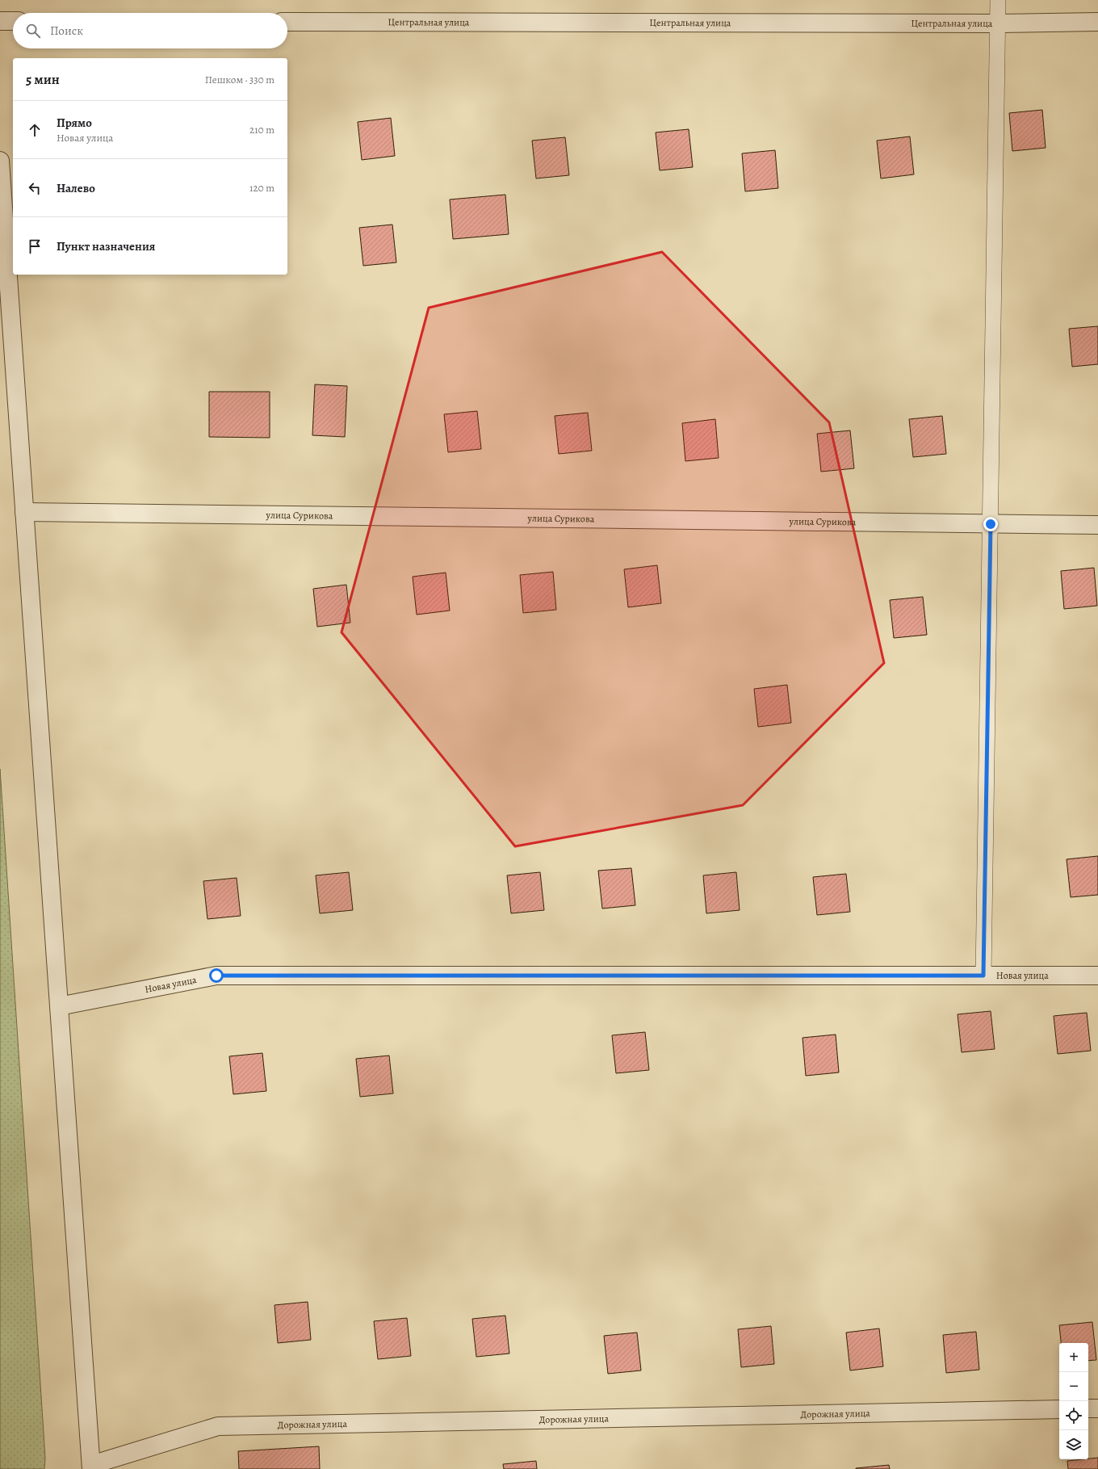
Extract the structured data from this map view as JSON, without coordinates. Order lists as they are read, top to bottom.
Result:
{
  "streets": {
    "street": [
      "Центральная улица",
      "улица Сурикова",
      "Новая улица",
      "Дорожная улица"
    ]
  },
  "page": {
    "search": "Поиск",
    "heading": ["5 мин", "Пешком · 330 m"],
    "list": [
      ["Прямо", "Новая улица", "210 m"],
      ["Налево", "120 m"],
      "Пункт назначения"
    ],
    "map_buttons": ["+", "−"]
  }
}
